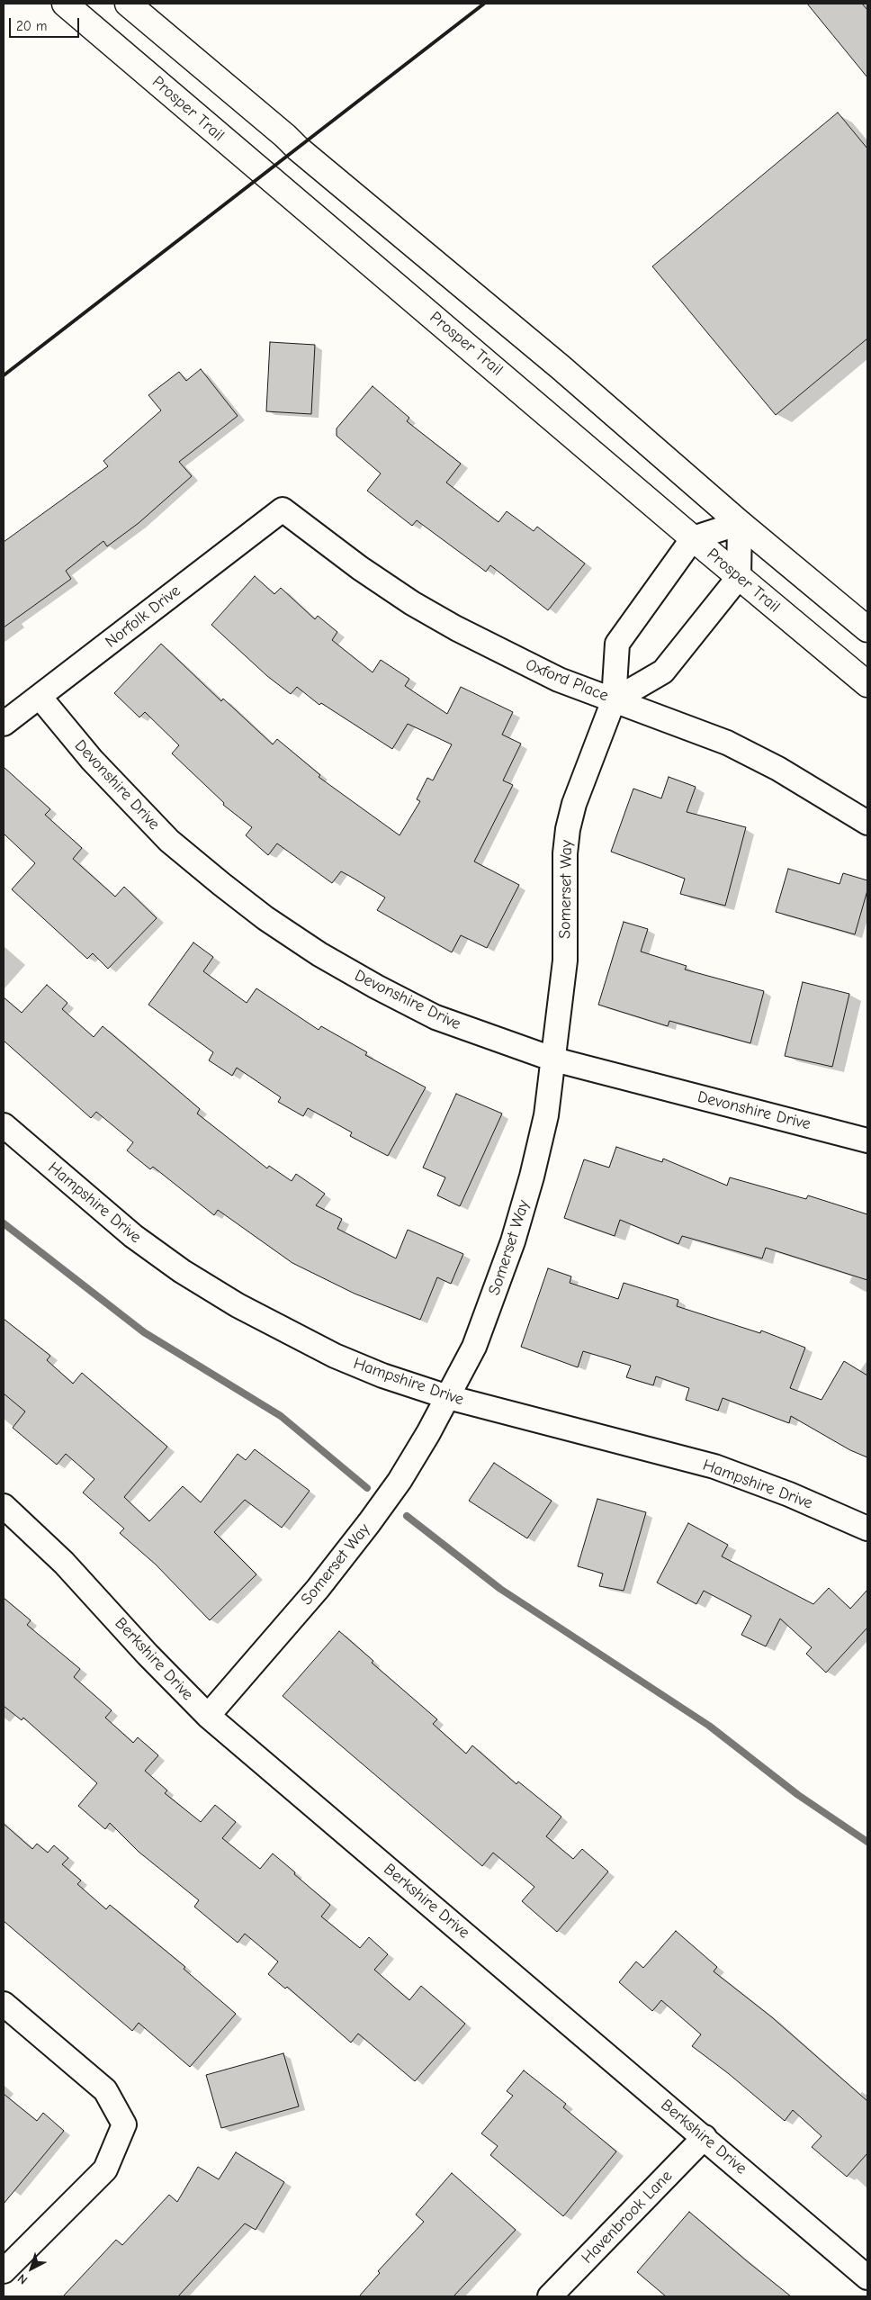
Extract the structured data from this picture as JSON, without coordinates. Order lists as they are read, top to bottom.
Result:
{
  "streets": {
    "main road": ["Prosper Trail"],
    "street": [
      "Norfolk Drive",
      "Oxford Place",
      "Devonshire Drive",
      "Somerset Way",
      "Hampshire Drive",
      "Berkshire Drive",
      "Havenbrook Lane"
    ]
  },
  "crossings": [
    ["Prosper Trail", "Somerset Way"],
    ["Norfolk Drive", "Oxford Place"],
    ["Norfolk Drive", "Devonshire Drive"],
    ["Oxford Place", "Somerset Way"],
    ["Devonshire Drive", "Somerset Way"],
    ["Somerset Way", "Hampshire Drive"],
    ["Somerset Way", "Berkshire Drive"],
    ["Berkshire Drive", "Havenbrook Lane"]
  ],
  "scale_bar": "20 m",
  "north": "bottom left"
}
